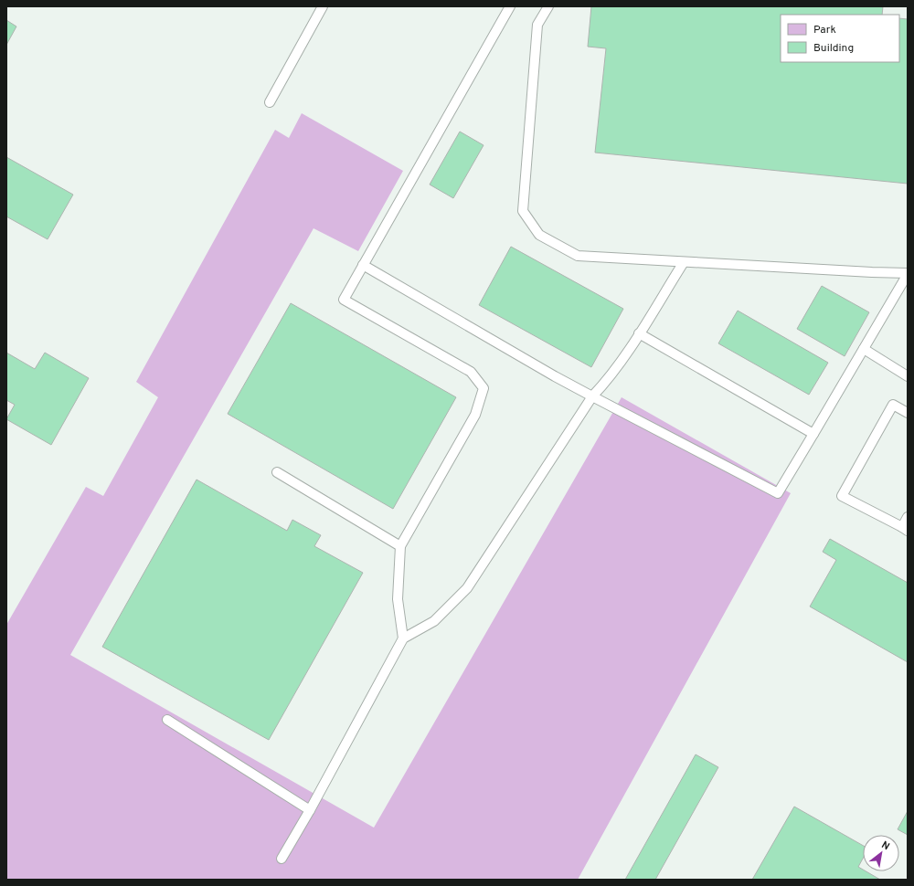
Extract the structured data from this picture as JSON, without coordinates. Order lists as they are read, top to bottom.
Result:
{
  "legend": ["Park", "Building"],
  "north": "top right"
}
